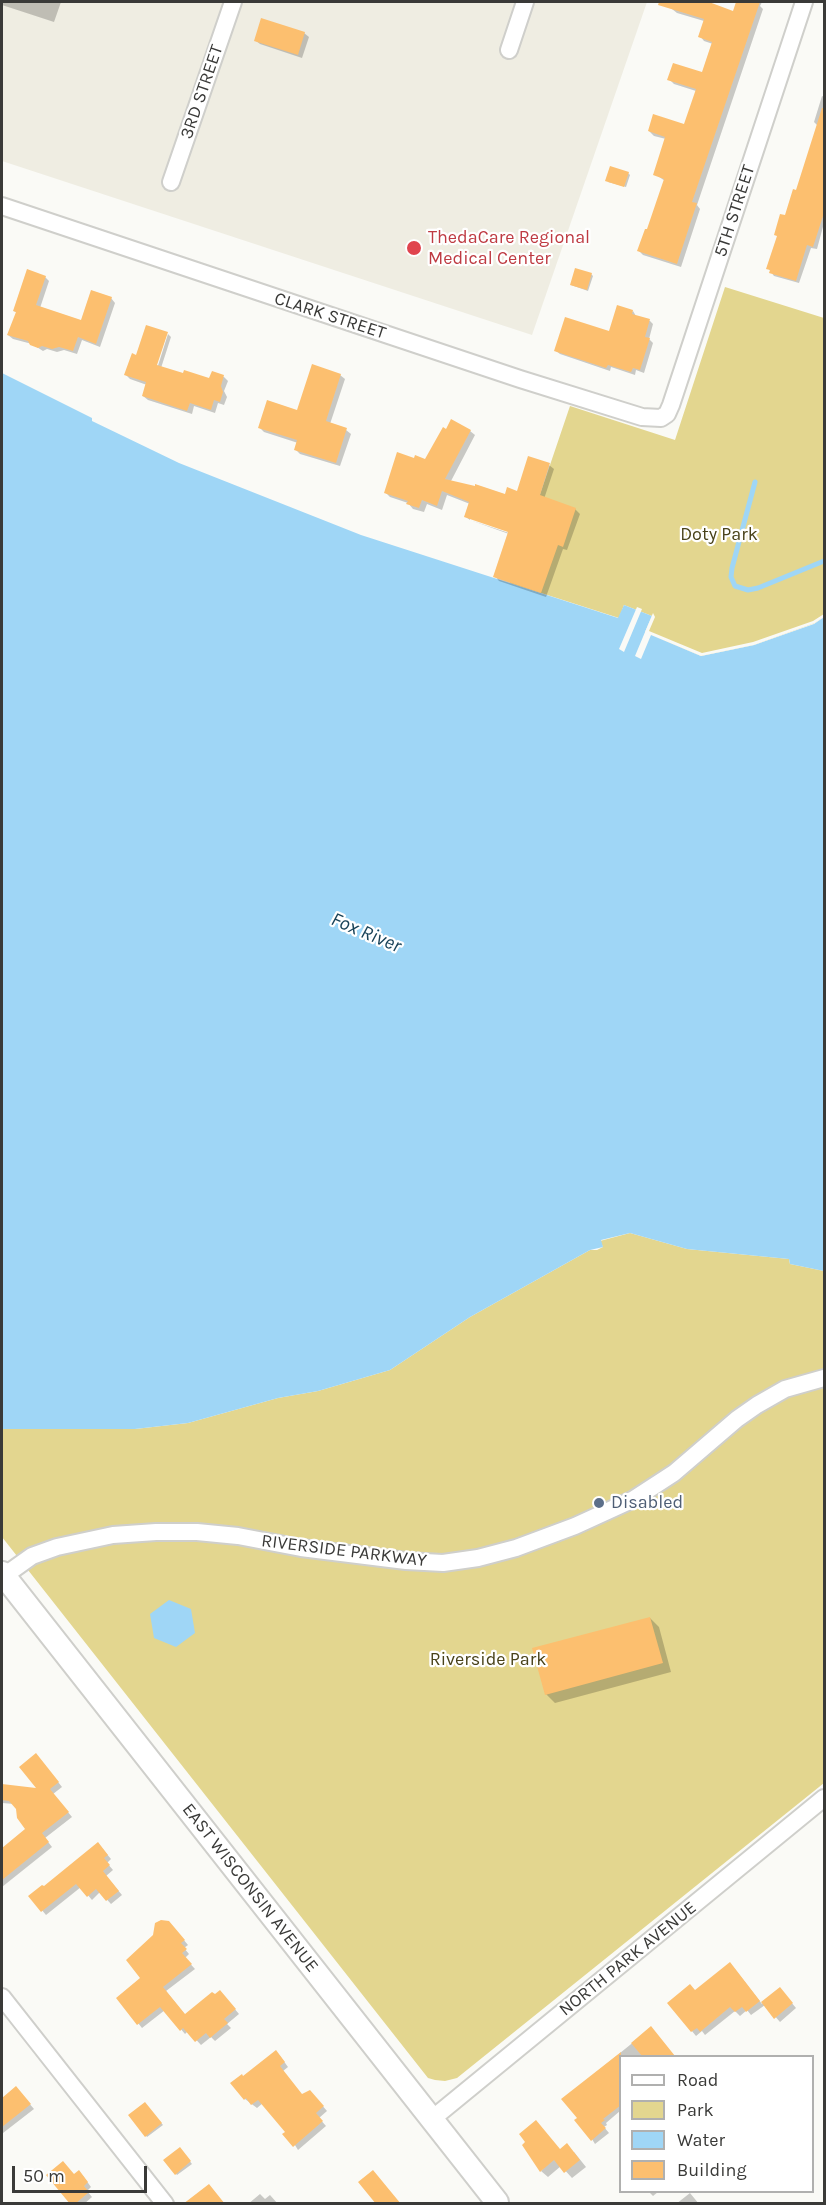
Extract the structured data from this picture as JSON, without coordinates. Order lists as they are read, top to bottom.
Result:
{
  "streets": {
    "main road": ["EAST WISCONSIN AVENUE"],
    "street": [
      "3RD STREET",
      "5TH STREET",
      "CLARK STREET",
      "RIVERSIDE PARKWAY",
      "NORTH PARK AVENUE"
    ]
  },
  "crossings": [
    ["5TH STREET", "CLARK STREET"],
    ["RIVERSIDE PARKWAY", "EAST WISCONSIN AVENUE"],
    ["EAST WISCONSIN AVENUE", "NORTH PARK AVENUE"]
  ],
  "water": ["Fox River"],
  "parks": ["Doty Park", "Riverside Park"],
  "places": ["ThedaCare Regional Medical Center", "Disabled"],
  "legend": [
    "Road",
    "Park",
    "Water",
    "Building"
  ],
  "scale_bar": "50 m"
}
